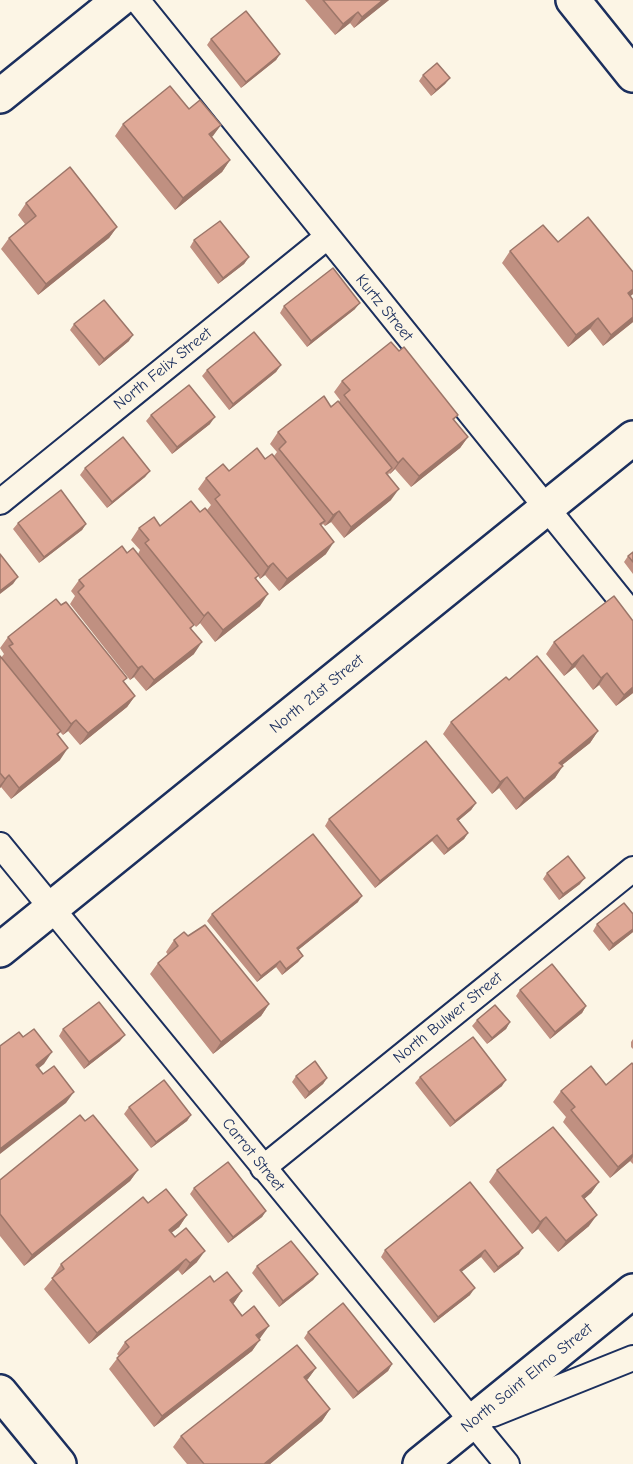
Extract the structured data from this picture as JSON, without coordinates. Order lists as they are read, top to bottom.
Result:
{
  "streets": {
    "street": ["North 21st Street", "North Saint Elmo Street"],
    "lane": [
      "Kurtz Street",
      "North Felix Street",
      "North Bulwer Street",
      "Carrot Street"
    ]
  },
  "crossings": [
    ["Kurtz Street", "North Felix Street"],
    ["Kurtz Street", "North 21st Street"],
    ["North 21st Street", "Carrot Street"],
    ["North Bulwer Street", "Carrot Street"],
    ["Carrot Street", "North Saint Elmo Street"]
  ]
}
